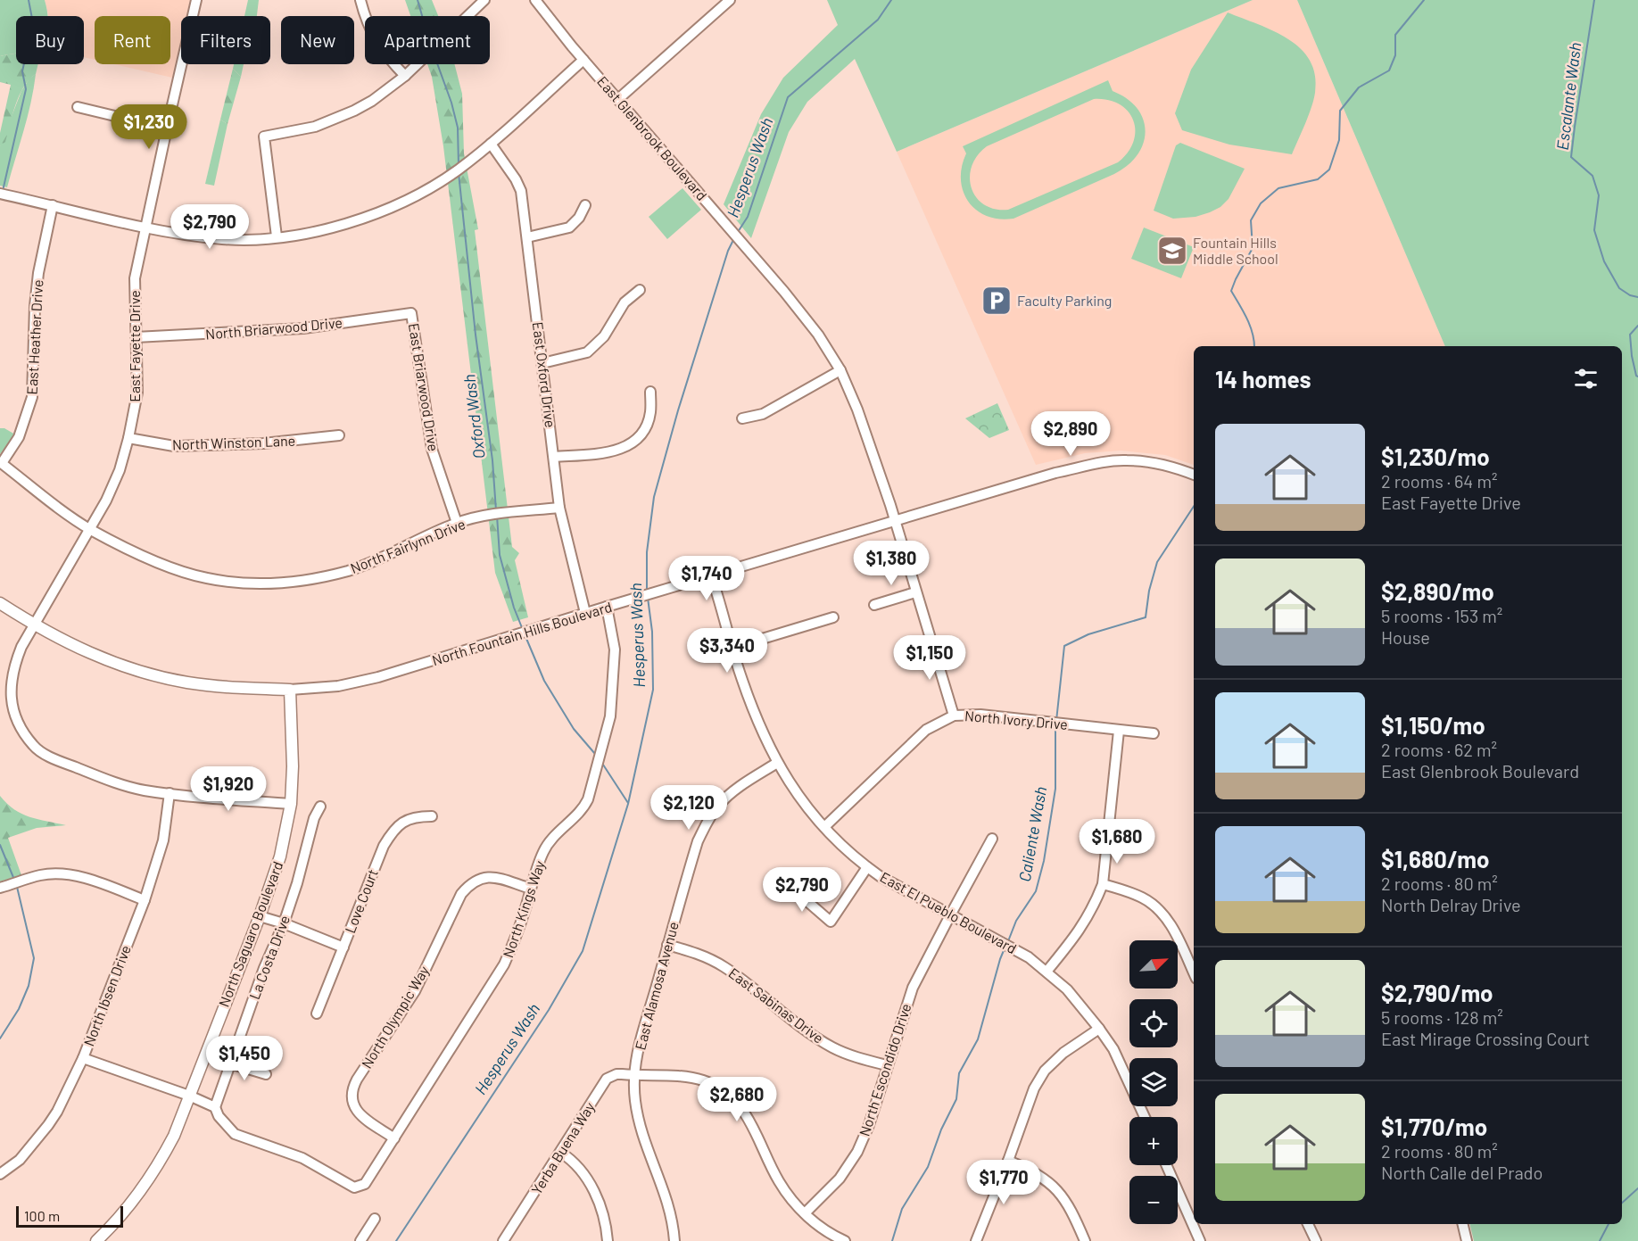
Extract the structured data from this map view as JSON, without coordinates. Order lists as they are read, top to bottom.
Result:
{
  "streets": {
    "main road": ["North Fountain Hills Boulevard", "North Saguaro Boulevard"],
    "street": [
      "East Glenbrook Boulevard",
      "North Briarwood Drive",
      "East Heather Drive",
      "East Fayette Drive",
      "East Oxford Drive",
      "East Briarwood Drive",
      "North Winston Lane",
      "North Fairlynn Drive",
      "North Ivory Drive",
      "Love Court",
      "North Kings Way",
      "East El Pueblo Boulevard",
      "La Costa Drive",
      "East Alamosa Avenue",
      "North Ibsen Drive",
      "East Sabinas Drive",
      "North Olympic Way",
      "North Escondido Drive",
      "Yerba Buena Way"
    ]
  },
  "crossings": [
    ["East Glenbrook Boulevard", "North Fountain Hills Boulevard"],
    ["East Glenbrook Boulevard", "North Ivory Drive"],
    ["North Briarwood Drive", "East Fayette Drive"],
    ["North Briarwood Drive", "East Briarwood Drive"],
    ["East Heather Drive", "North Fairlynn Drive"],
    ["East Fayette Drive", "North Winston Lane"],
    ["East Fayette Drive", "North Fairlynn Drive"],
    ["East Fayette Drive", "North Fountain Hills Boulevard"],
    ["East Fayette Drive", "North Saguaro Boulevard"],
    ["East Fayette Drive", "North Ibsen Drive"],
    ["East Oxford Drive", "North Fairlynn Drive"],
    ["East Oxford Drive", "North Fountain Hills Boulevard"],
    ["East Briarwood Drive", "North Fairlynn Drive"],
    ["North Fountain Hills Boulevard", "North Kings Way"],
    ["North Fountain Hills Boulevard", "East El Pueblo Boulevard"],
    ["North Fountain Hills Boulevard", "North Saguaro Boulevard"],
    ["North Ivory Drive", "East El Pueblo Boulevard"],
    ["North Kings Way", "La Costa Drive"],
    ["North Kings Way", "North Olympic Way"],
    ["East El Pueblo Boulevard", "East Alamosa Avenue"],
    ["East El Pueblo Boulevard", "North Escondido Drive"],
    ["East Alamosa Avenue", "East Sabinas Drive"],
    ["East Alamosa Avenue", "Yerba Buena Way"],
    ["East Sabinas Drive", "North Escondido Drive"]
  ],
  "water": [
    "Escalante Wash",
    "Hesperus Wash",
    "Oxford Wash",
    "Caliente Wash"
  ],
  "places": {
    "school or university": ["Fountain Hills Middle School"],
    "parking": ["Faculty Parking"]
  },
  "scale_bar": "100 m",
  "north": "top right",
  "page": {
    "chip": [
      "Buy",
      "Rent",
      "Filters",
      "New",
      "Apartment"
    ],
    "price": [
      "$1,230",
      "$2,790",
      "$2,890",
      "$1,380",
      "$1,740",
      "$3,340",
      "$1,150",
      "$1,920",
      "$2,120",
      "$1,680",
      "$2,790",
      "$1,450",
      "$2,680",
      "$1,770"
    ],
    "heading": "14 homes",
    "list": [
      {
        "name": "$1,230/mo",
        "note": "2 rooms · 64 m² · East Fayette Drive"
      },
      {
        "name": "$2,890/mo",
        "note": "5 rooms · 153 m² · House"
      },
      {
        "name": "$1,150/mo",
        "note": "2 rooms · 62 m² · East Glenbrook Boulevard"
      },
      {
        "name": "$1,680/mo",
        "note": "2 rooms · 80 m² · North Delray Drive"
      },
      {
        "name": "$2,790/mo",
        "note": "5 rooms · 128 m² · East Mirage Crossing Court"
      },
      {
        "name": "$1,770/mo",
        "note": "2 rooms · 80 m² · North Calle del Prado"
      }
    ],
    "map_buttons": ["+", "−"],
    "scale": "100 m"
  }
}
